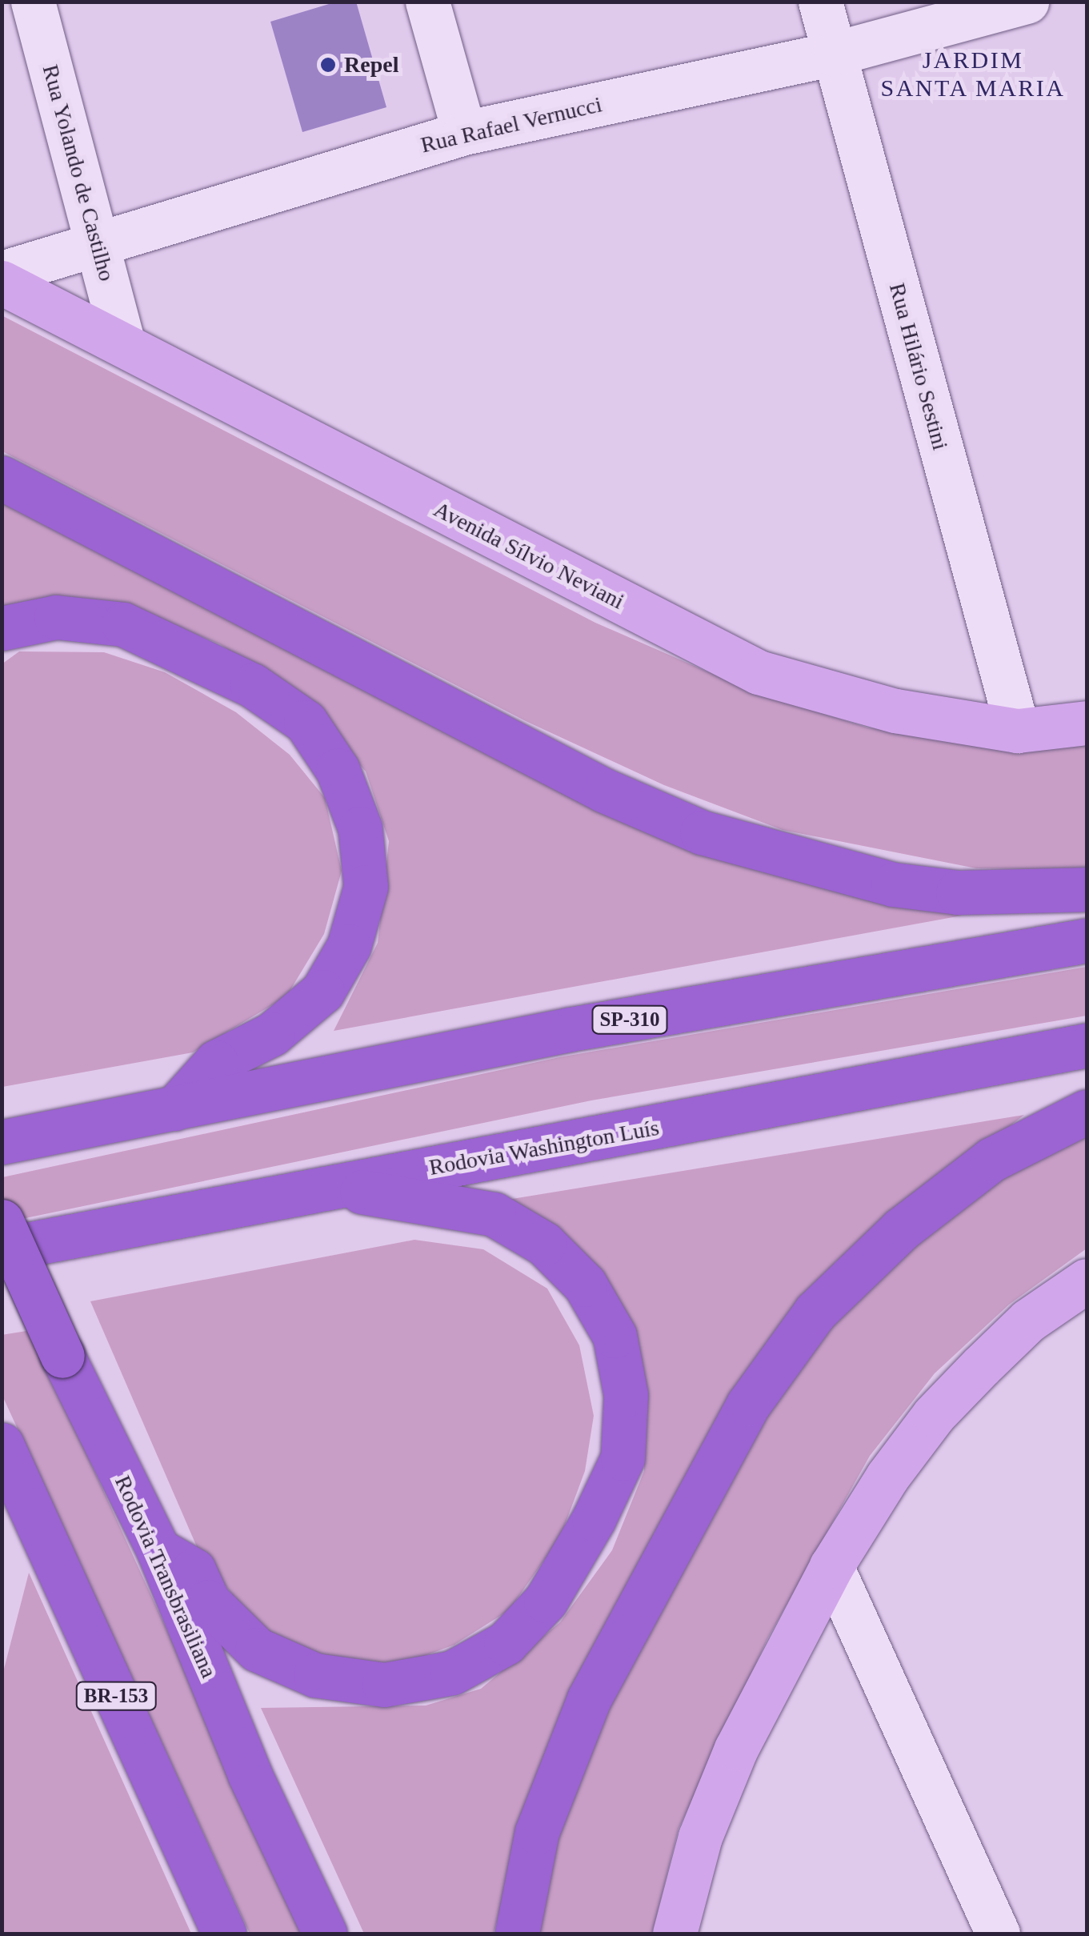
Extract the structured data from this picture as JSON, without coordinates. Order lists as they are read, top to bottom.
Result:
{
  "streets": {
    "highway": [
      "SP-310",
      "Rodovia Washington Luís",
      "Rodovia Transbrasiliana",
      "BR-153"
    ],
    "main road": ["Avenida Sílvio Neviani"],
    "street": ["Rua Rafael Vernucci", "Rua Yolando de Castilho", "Rua Hilário Sestini"]
  },
  "crossings": [
    ["Rua Rafael Vernucci", "Rua Yolando de Castilho"],
    ["Rua Rafael Vernucci", "Rua Hilário Sestini"],
    ["Rua Yolando de Castilho", "Avenida Sílvio Neviani"],
    ["Rua Hilário Sestini", "Avenida Sílvio Neviani"]
  ],
  "districts": ["JARDIM SANTA MARIA"],
  "places": ["Repel"]
}
